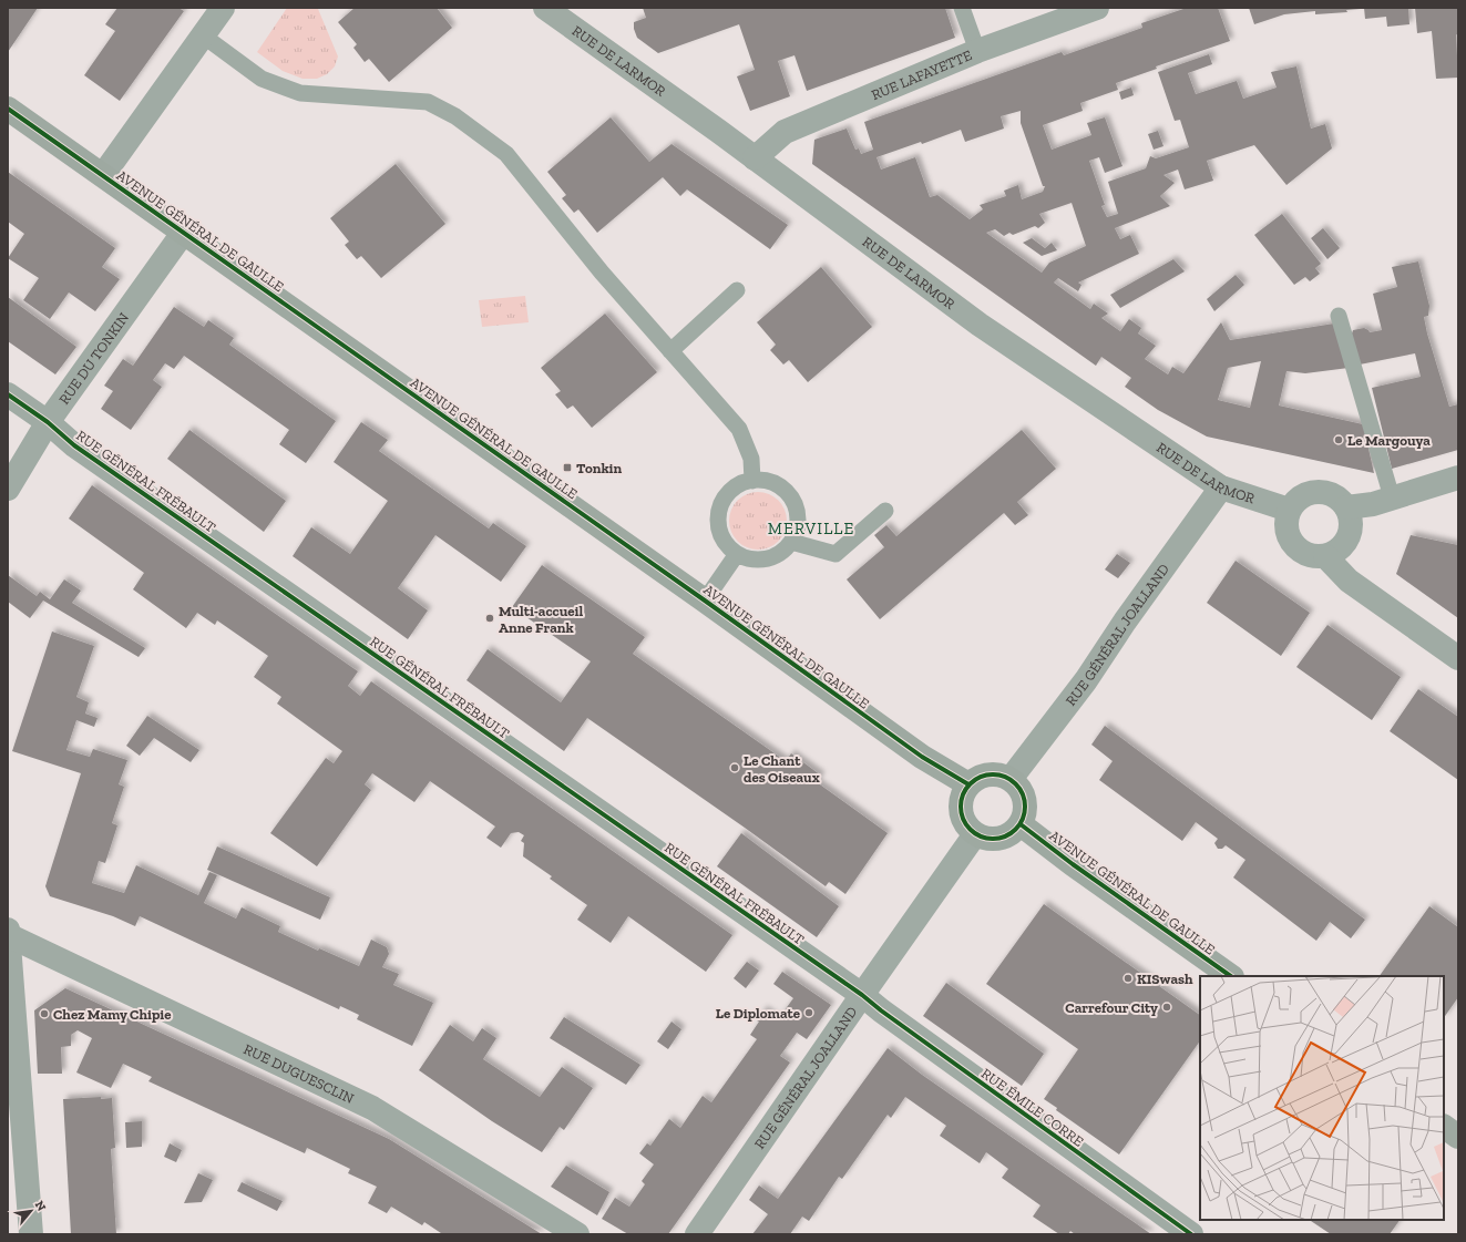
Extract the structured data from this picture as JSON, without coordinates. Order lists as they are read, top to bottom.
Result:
{
  "streets": {
    "main road": ["AVENUE GÉNÉRAL DE GAULLE"],
    "street": [
      "RUE DE LARMOR",
      "RUE LAFAYETTE",
      "RUE DU TONKIN",
      "RUE GÉNÉRAL FRÉBAULT",
      "RUE GÉNÉRAL JOALLAND",
      "RUE DUGUESCLIN",
      "RUE ÉMILE CORRE"
    ]
  },
  "crossings": [
    ["RUE DE LARMOR", "RUE LAFAYETTE"],
    ["RUE DE LARMOR", "RUE GÉNÉRAL JOALLAND"],
    ["AVENUE GÉNÉRAL DE GAULLE", "RUE DU TONKIN"],
    ["AVENUE GÉNÉRAL DE GAULLE", "RUE GÉNÉRAL JOALLAND"],
    ["RUE DU TONKIN", "RUE GÉNÉRAL FRÉBAULT"],
    ["RUE GÉNÉRAL FRÉBAULT", "RUE GÉNÉRAL JOALLAND"],
    ["RUE GÉNÉRAL FRÉBAULT", "RUE ÉMILE CORRE"],
    ["RUE GÉNÉRAL JOALLAND", "RUE ÉMILE CORRE"]
  ],
  "districts": ["MERVILLE"],
  "places": {
    "other": [
      "Le Margouya",
      "Multi-accueil Anne Frank",
      "Le Chant des Oiseaux",
      "KISwash",
      "Carrefour City",
      "Le Diplomate",
      "Chez Mamy Chipie"
    ],
    "transit": ["Tonkin"]
  },
  "north": "top right"
}
